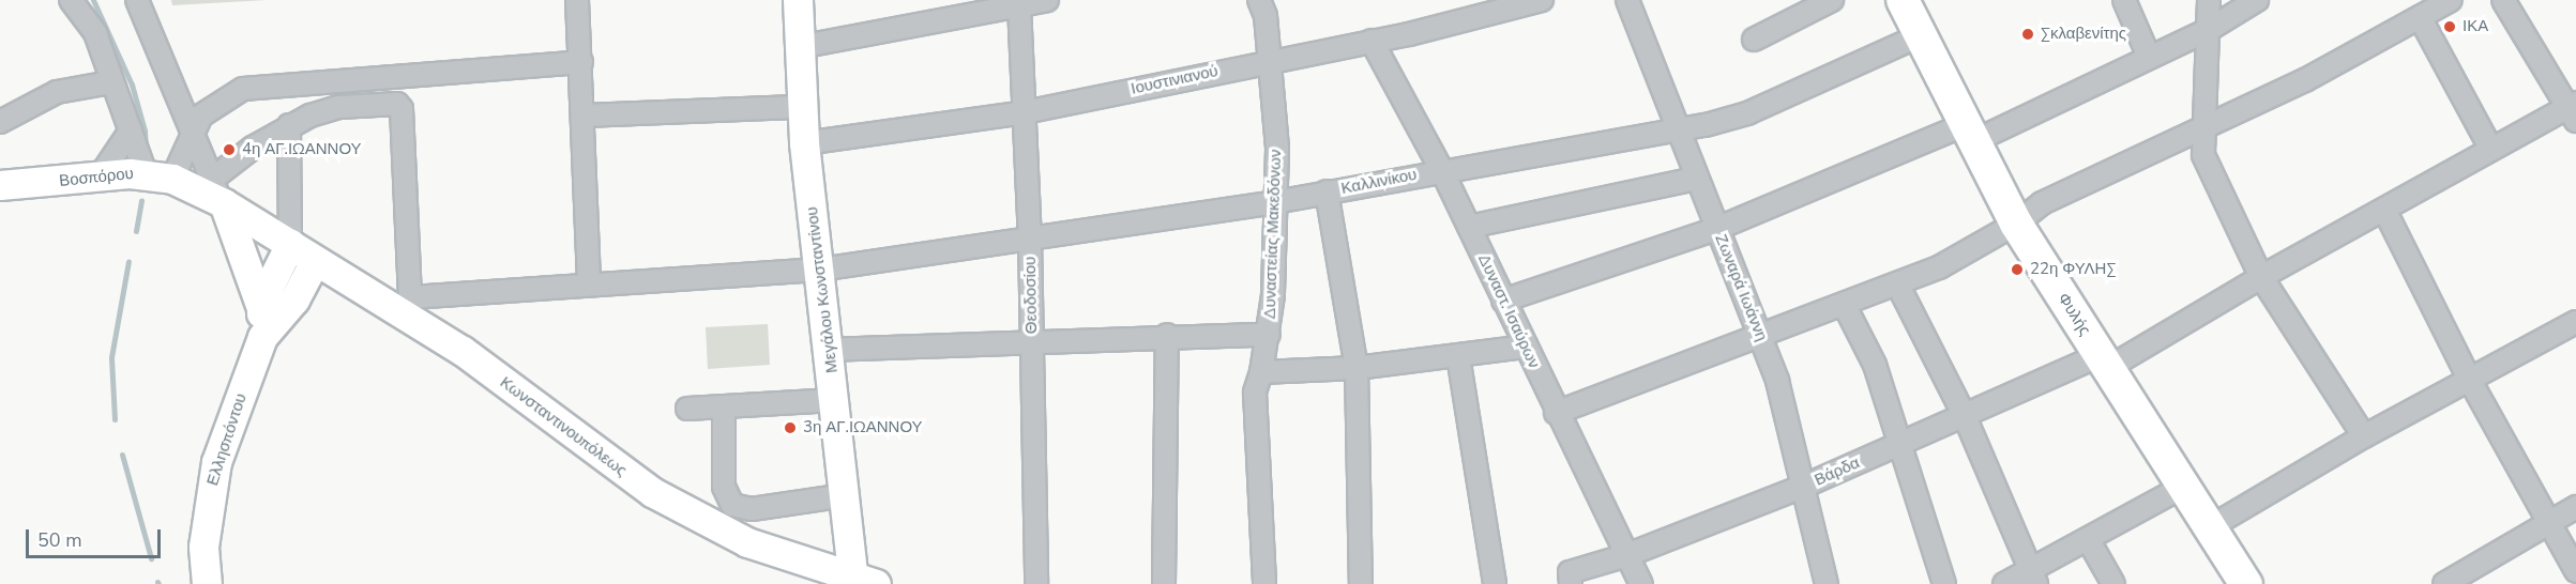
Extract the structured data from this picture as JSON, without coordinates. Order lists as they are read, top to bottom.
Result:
{
  "streets": {
    "main road": ["Φυλής"],
    "street": [
      "Ιουστινιανού",
      "Βοσπόρου",
      "Καλλινίκου",
      "Δυναστείας Μακεδόνων",
      "Ζωναρά Ιωάννη",
      "Μεγάλου Κωνσταντίνου",
      "Θεοδοσίου",
      "Δυναστ. Ισαύρων",
      "Κωνσταντινουπόλεως",
      "Ελλησπόντου",
      "Βάρδα"
    ]
  },
  "crossings": [
    ["Ιουστινιανού", "Δυναστείας Μακεδόνων"],
    ["Ιουστινιανού", "Μεγάλου Κωνσταντίνου"],
    ["Ιουστινιανού", "Θεοδοσίου"],
    ["Ιουστινιανού", "Δυναστ. Ισαύρων"],
    ["Βοσπόρου", "Κωνσταντινουπόλεως"],
    ["Βοσπόρου", "Ελλησπόντου"],
    ["Καλλινίκου", "Δυναστείας Μακεδόνων"],
    ["Καλλινίκου", "Ζωναρά Ιωάννη"],
    ["Καλλινίκου", "Μεγάλου Κωνσταντίνου"],
    ["Καλλινίκου", "Θεοδοσίου"],
    ["Καλλινίκου", "Δυναστ. Ισαύρων"],
    ["Καλλινίκου", "Φυλής"],
    ["Καλλινίκου", "Κωνσταντινουπόλεως"],
    ["Ζωναρά Ιωάννη", "Βάρδα"],
    ["Μεγάλου Κωνσταντίνου", "Κωνσταντινουπόλεως"],
    ["Δυναστ. Ισαύρων", "Βάρδα"],
    ["Φυλής", "Βάρδα"],
    ["Κωνσταντινουπόλεως", "Ελλησπόντου"]
  ],
  "places": [
    "ΙΚΑ",
    "Σκλαβενίτης",
    "4η ΑΓ.ΙΩΑΝΝΟΥ",
    "22η ΦΥΛΗΣ",
    "3η ΑΓ.ΙΩΑΝΝΟΥ"
  ],
  "scale_bar": "50 m"
}
